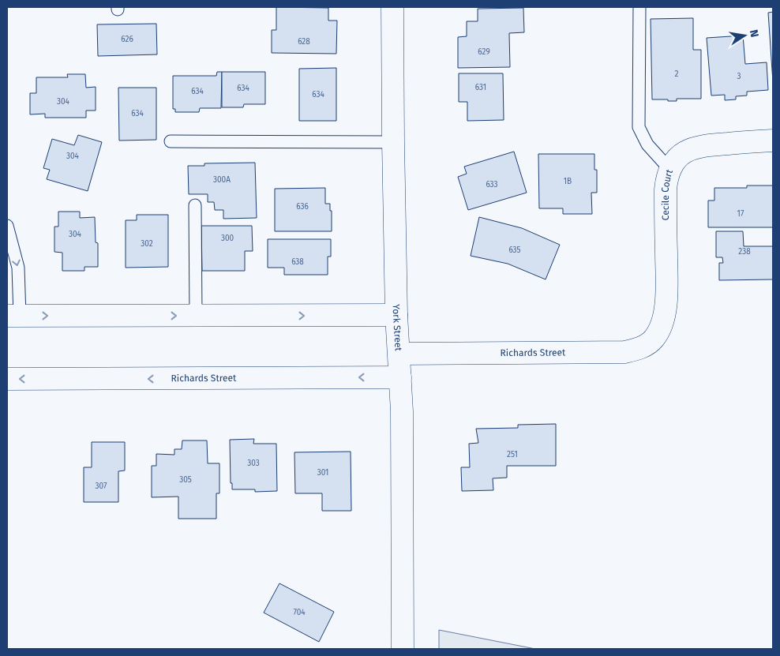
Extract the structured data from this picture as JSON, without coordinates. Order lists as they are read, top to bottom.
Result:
{
  "streets": {
    "street": ["Cecile Court", "York Street", "Richards Street"]
  },
  "crossings": [
    ["Cecile Court", "Richards Street"],
    ["York Street", "Richards Street"]
  ],
  "house_numbers": [
    "626",
    "628",
    "629",
    "2",
    "3",
    "631",
    "634",
    "634",
    "634",
    "304",
    "634",
    "304",
    "300A",
    "1B",
    "633",
    "636",
    "17",
    "304",
    "300",
    "302",
    "635",
    "238",
    "638",
    "251",
    "303",
    "301",
    "305",
    "307",
    "704"
  ],
  "north": "right"
}
